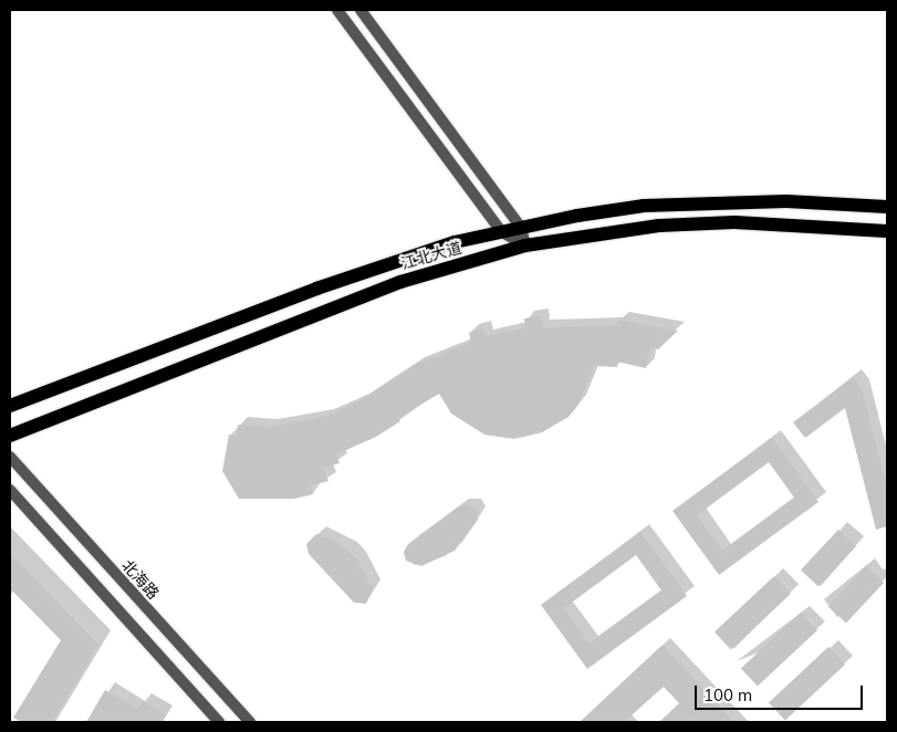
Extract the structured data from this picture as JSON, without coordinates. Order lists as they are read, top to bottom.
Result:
{
  "streets": {
    "main road": ["江北大道"],
    "street": ["北海路"]
  },
  "scale_bar": "100 m"
}
